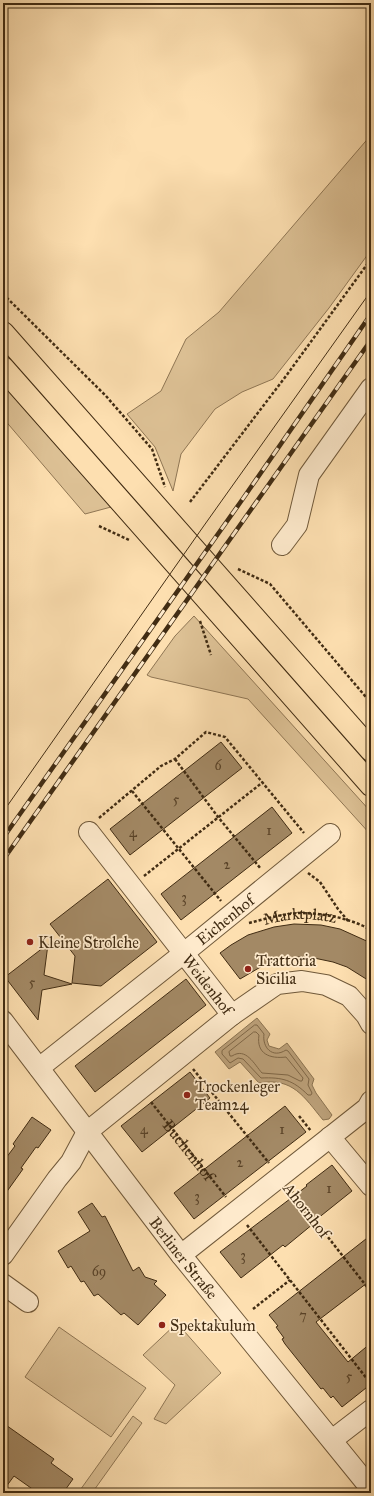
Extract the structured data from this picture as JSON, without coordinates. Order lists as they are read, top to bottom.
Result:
{
  "streets": {
    "street": ["Eichenhof", "Weidenhof", "Berliner Straße"],
    "path": ["Marktplatz", "Buchenhof", "Ahornhof"]
  },
  "crossings": [
    ["Eichenhof", "Marktplatz"],
    ["Eichenhof", "Weidenhof"],
    ["Weidenhof", "Buchenhof"],
    ["Weidenhof", "Berliner Straße"]
  ],
  "places": [
    "Kleine Strolche",
    "Trattoria Sicilia",
    "Trockenleger Team24",
    "Spektakulum"
  ],
  "house_numbers": [
    "6",
    "5",
    "1",
    "4",
    "2",
    "3",
    "5",
    "4",
    "1",
    "2",
    "1",
    "3",
    "3",
    "69",
    "7",
    "5"
  ]
}
